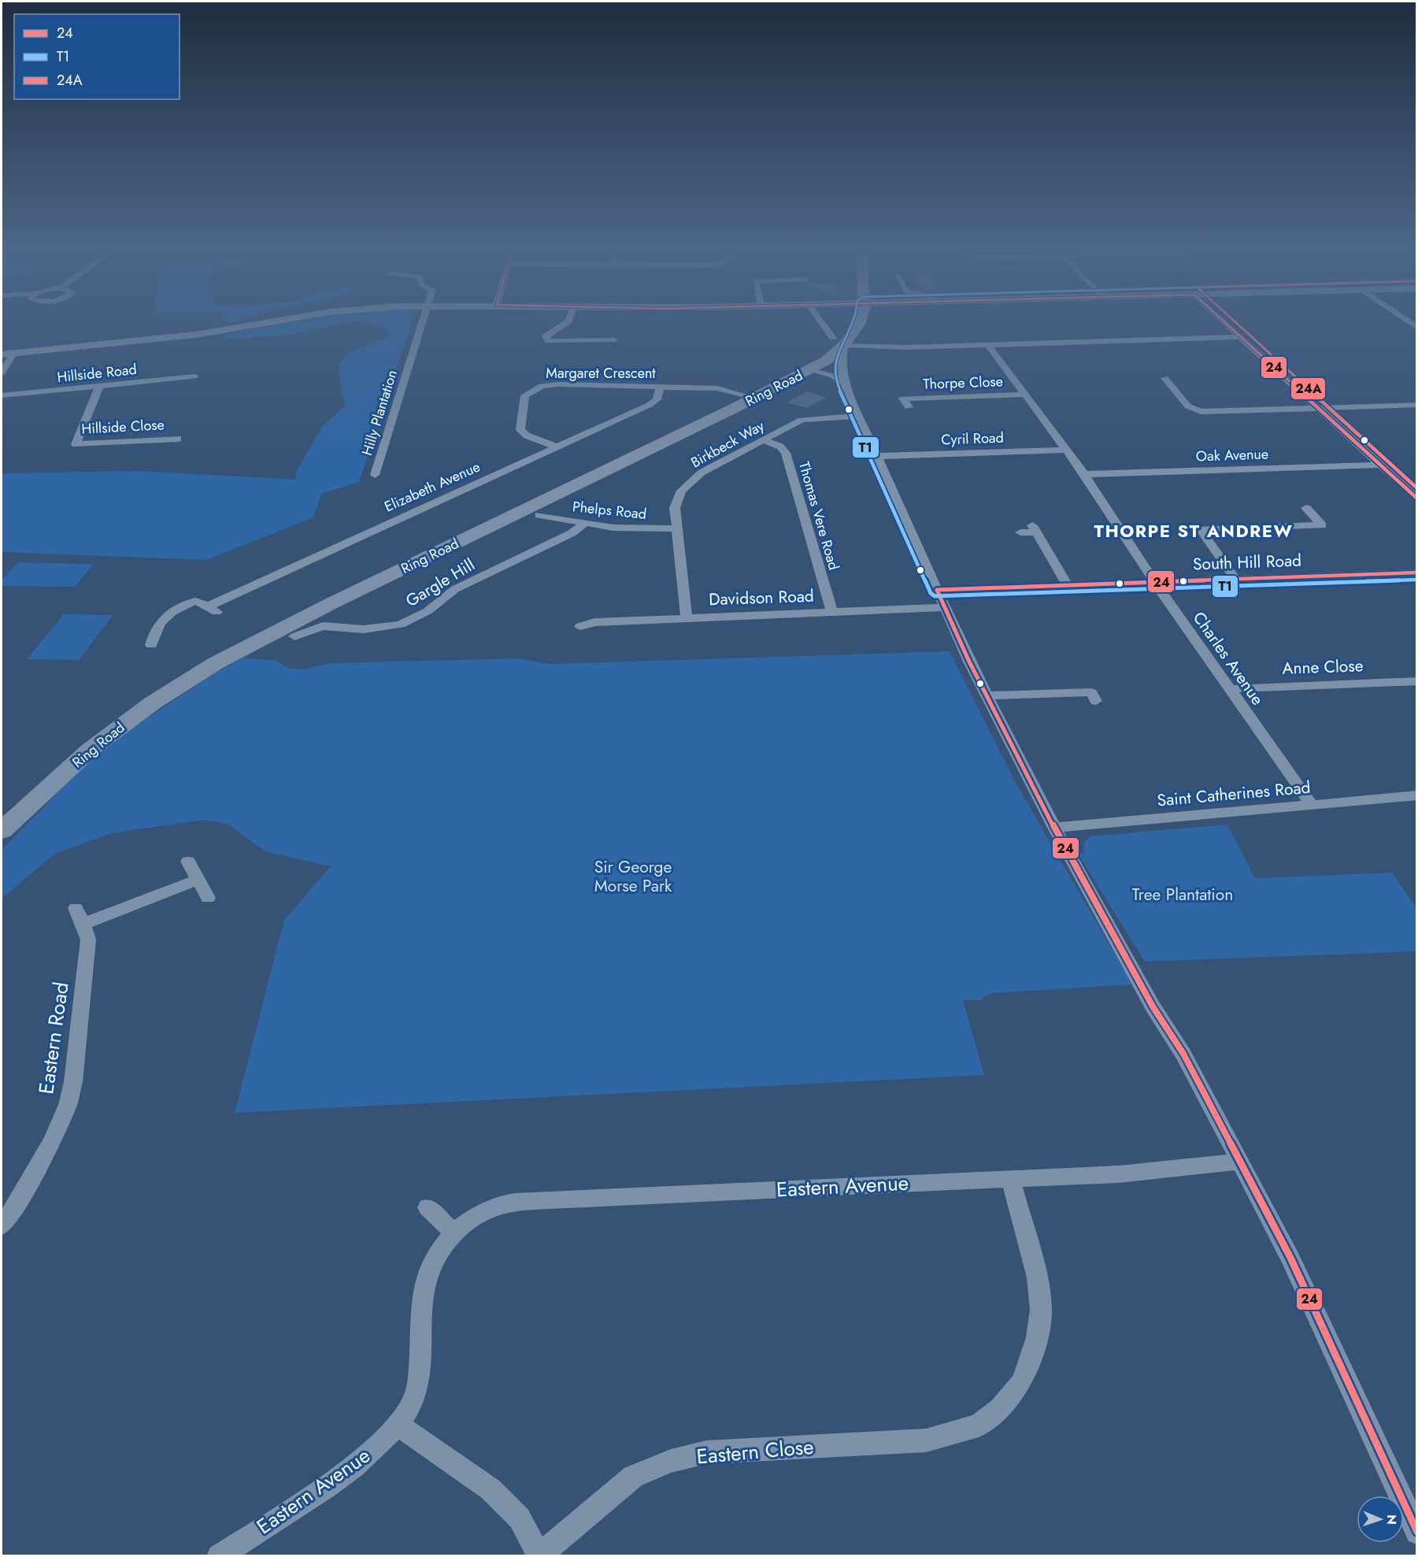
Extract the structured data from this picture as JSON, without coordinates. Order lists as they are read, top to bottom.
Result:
{
  "streets": {
    "highway": ["Ring Road"],
    "street": [
      "Hillside Road",
      "Margaret Crescent",
      "Thorpe Close",
      "Hilly Plantation",
      "Hillside Close",
      "Cyril Road",
      "Birkbeck Way",
      "Oak Avenue",
      "Elizabeth Avenue",
      "Phelps Road",
      "Thomas Vere Road",
      "South Hill Road",
      "Gargle Hill",
      "Davidson Road",
      "Charles Avenue",
      "Anne Close",
      "Saint Catherines Road",
      "Eastern Road",
      "Eastern Avenue",
      "Eastern Close"
    ]
  },
  "crossings": [
    ["Hillside Road", "Hillside Close"],
    ["Margaret Crescent", "Ring Road"],
    ["Margaret Crescent", "Elizabeth Avenue"],
    ["Thorpe Close", "Charles Avenue"],
    ["Cyril Road", "Charles Avenue"],
    ["Birkbeck Way", "Phelps Road"],
    ["Birkbeck Way", "Thomas Vere Road"],
    ["Birkbeck Way", "Davidson Road"],
    ["Oak Avenue", "Charles Avenue"],
    ["Phelps Road", "Gargle Hill"],
    ["Thomas Vere Road", "Davidson Road"],
    ["South Hill Road", "Charles Avenue"],
    ["Charles Avenue", "Anne Close"],
    ["Charles Avenue", "Saint Catherines Road"],
    ["Eastern Avenue", "Eastern Close"]
  ],
  "districts": ["THORPE ST ANDREW"],
  "parks": ["Sir George Morse Park", "Tree Plantation"],
  "lines": ["transit line 24", "transit line T1", "transit line 24A"],
  "legend": ["24", "T1", "24A"],
  "north": "right"
}
